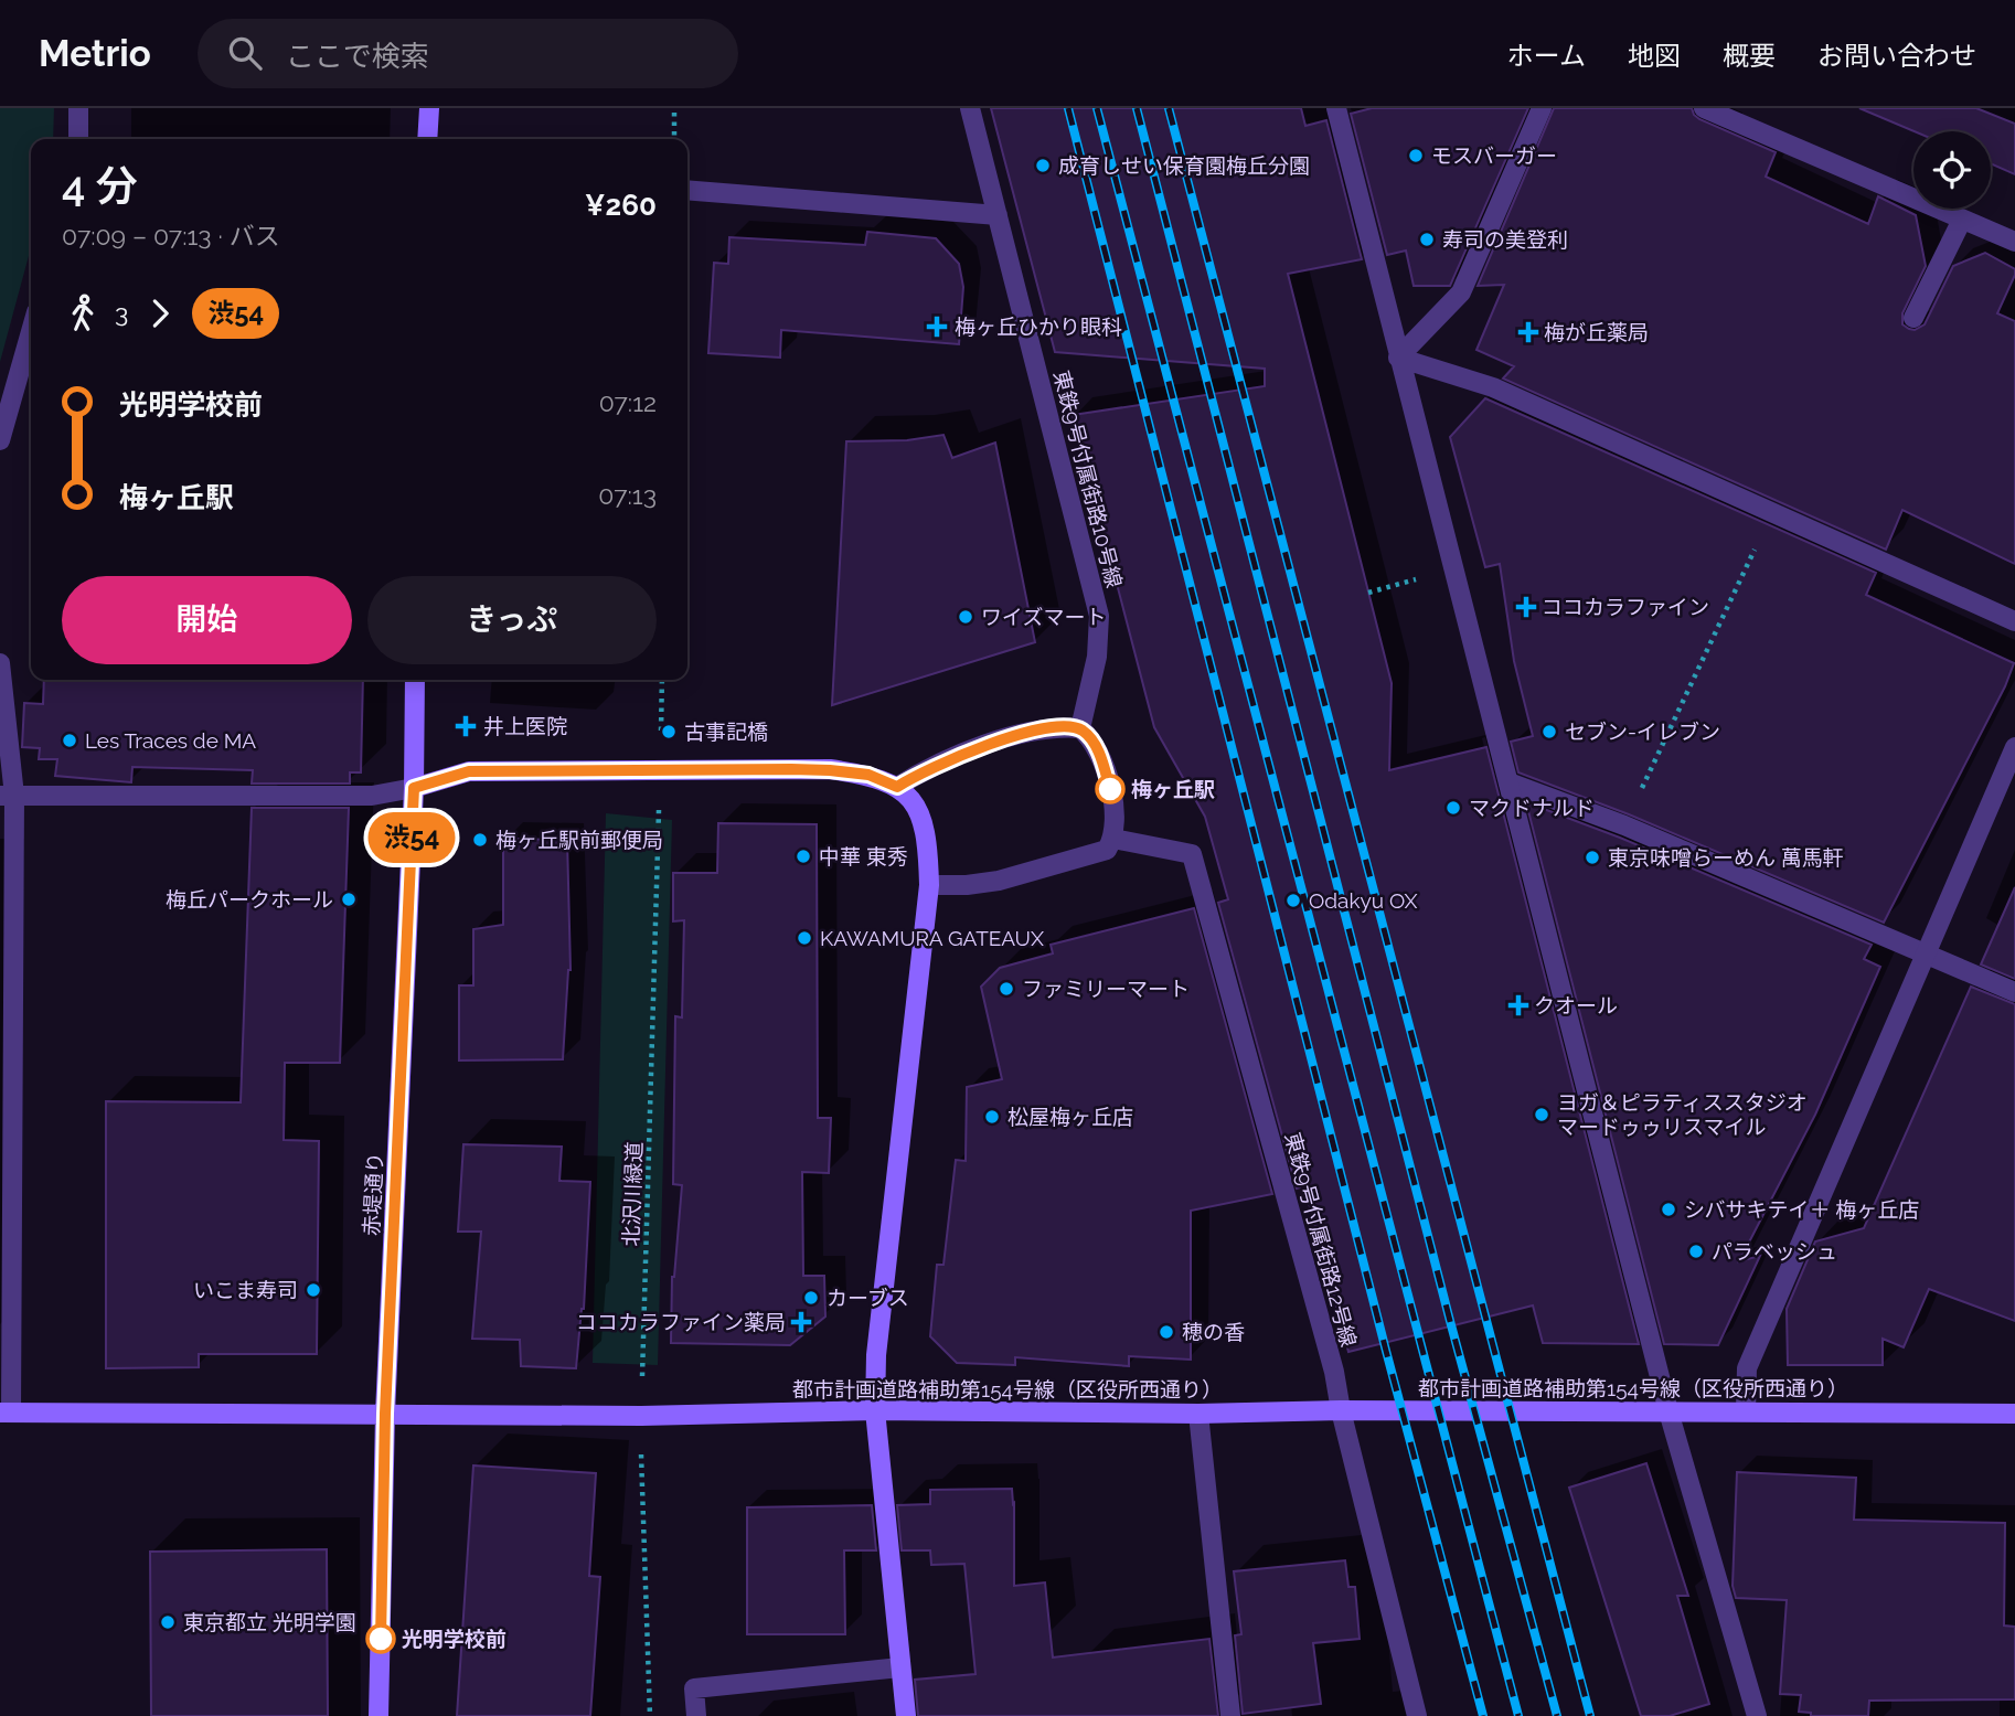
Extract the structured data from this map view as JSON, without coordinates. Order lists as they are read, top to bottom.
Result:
{
  "streets": {
    "street": [
      "東鉄9号付属街路10号線",
      "赤堤通り",
      "東鉄9号付属街路12号線",
      "都市計画道路補助第154号線（区役所西通り）"
    ],
    "path": ["北沢川緑道"]
  },
  "crossings": [
    ["赤堤通り", "都市計画道路補助第154号線（区役所西通り）"],
    ["北沢川緑道", "都市計画道路補助第154号線（区役所西通り）"],
    ["東鉄9号付属街路12号線", "都市計画道路補助第154号線（区役所西通り）"]
  ],
  "places": {
    "other": [
      "モスバーガー",
      "成育しせい保育園梅丘分園",
      "寿司の美登利",
      "ワイズマート",
      "古事記橋",
      "セブン-イレブン",
      "Les Traces de MA",
      "梅ヶ丘駅",
      "マクドナルド",
      "梅ヶ丘駅前郵便局",
      "中華 東秀",
      "東京味噌らーめん 萬馬軒",
      "梅丘パークホール",
      "Odakyu OX",
      "KAWAMURA GATEAUX",
      "ファミリーマート",
      "ヨガ＆ピラティススタジオ マードゥゥリスマイル",
      "松屋梅ヶ丘店",
      "シバサキテイ＋ 梅ヶ丘店",
      "パラベッシュ",
      "いこま寿司",
      "カーブス",
      "穂の香",
      "東京都立 光明学園",
      "光明学校前"
    ],
    "health": [
      "梅ヶ丘ひかり眼科",
      "梅が丘薬局",
      "ココカラファイン",
      "井上医院",
      "クオール",
      "ココカラファイン薬局"
    ]
  },
  "lines": ["bus line 渋54"],
  "page": {
    "header": "Metrio",
    "search": "ここで検索",
    "nav": [
      "ホーム",
      "地図",
      "概要",
      "お問い合わせ"
    ],
    "on_map": "渋54",
    "heading": ["4 分", "07:09 – 07:13 · バス", "¥260"],
    "legs": ["3", "渋54"],
    "list": [
      {
        "name": "光明学校前",
        "value": "07:12"
      },
      {
        "name": "梅ヶ丘駅",
        "value": "07:13"
      }
    ],
    "buttons": ["開始", "きっぷ"]
  }
}
